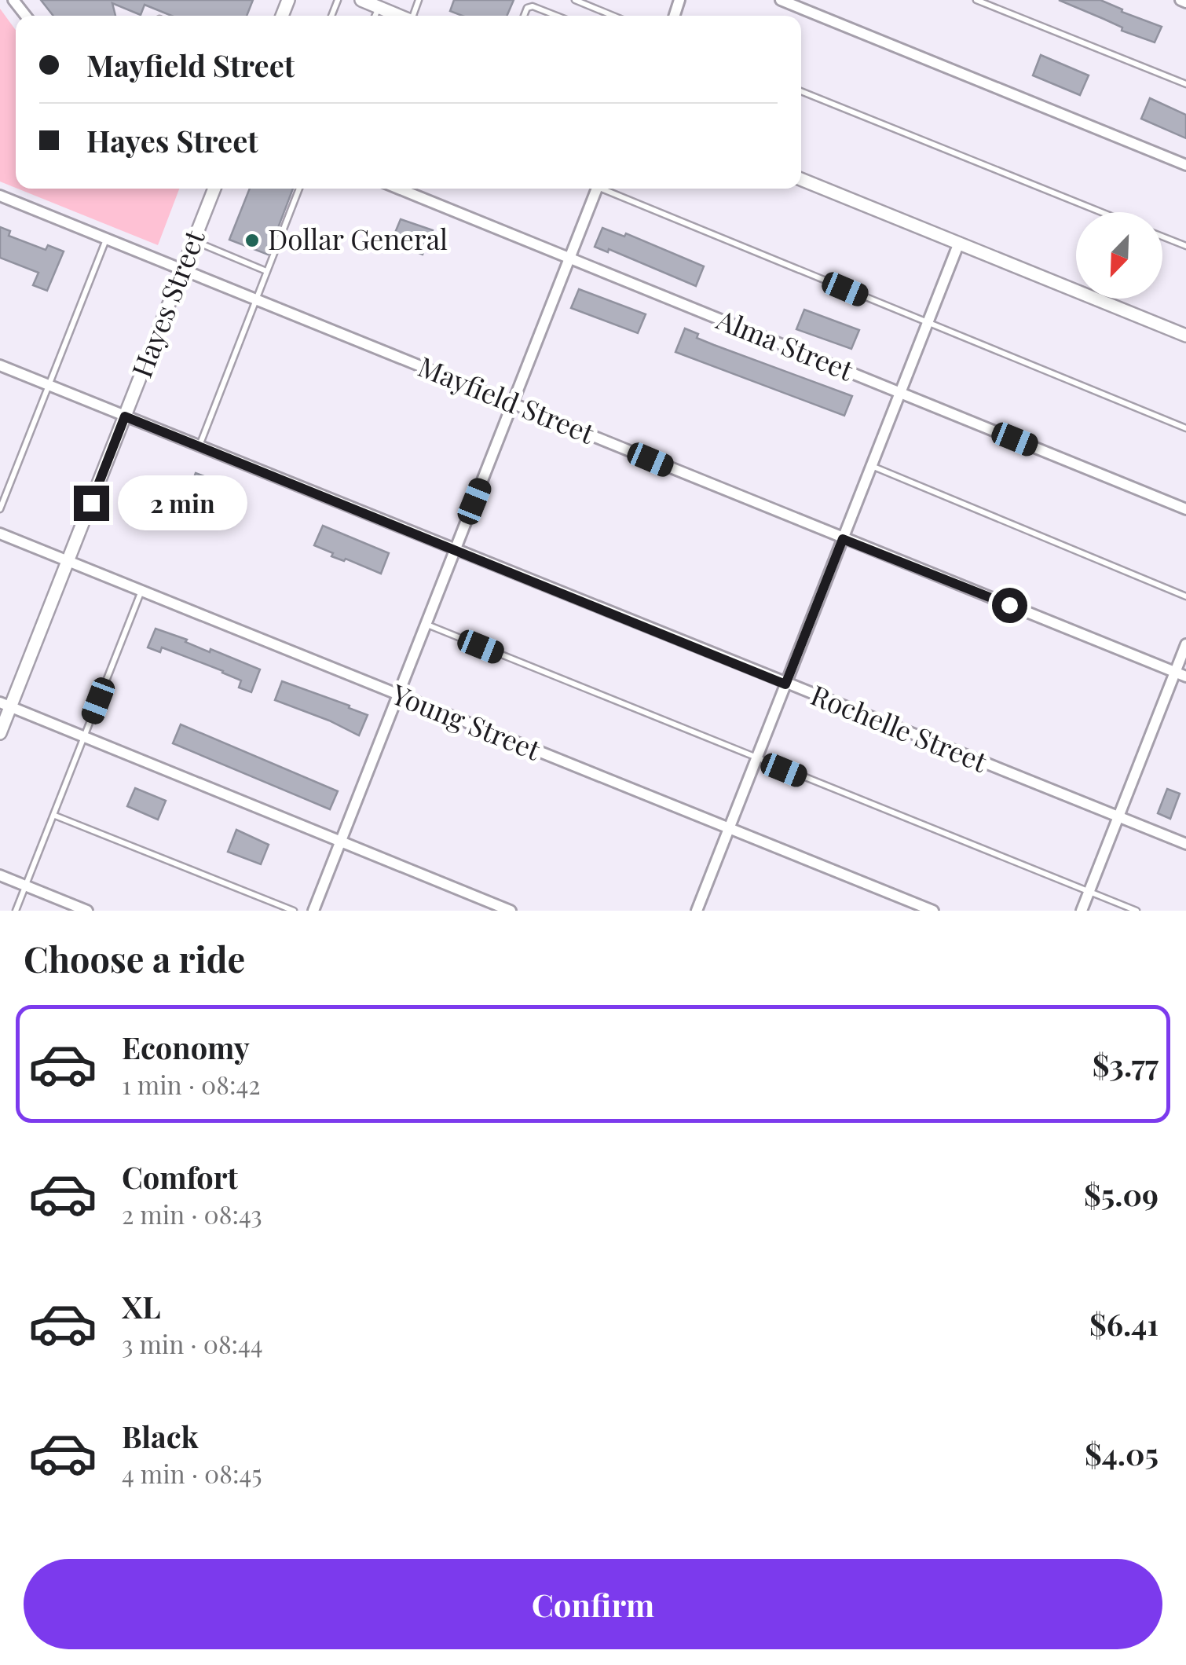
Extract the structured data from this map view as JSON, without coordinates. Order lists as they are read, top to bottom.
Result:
{
  "streets": {
    "street": [
      "Hayes Street",
      "Alma Street",
      "Mayfield Street",
      "Young Street",
      "Rochelle Street"
    ]
  },
  "crossings": [
    ["Hayes Street", "Mayfield Street"],
    ["Hayes Street", "Young Street"],
    ["Hayes Street", "Rochelle Street"]
  ],
  "places": ["Dollar General"],
  "north": "bottom left",
  "page": {
    "banner": ["Mayfield Street", "Hayes Street"],
    "bubble": "2 min",
    "heading": "Choose a ride",
    "list": [
      {
        "name": "Economy",
        "note": "1 min · 08:42",
        "value": "$3.77"
      },
      {
        "name": "Comfort",
        "note": "2 min · 08:43",
        "value": "$5.09"
      },
      {
        "name": "XL",
        "note": "3 min · 08:44",
        "value": "$6.41"
      },
      {
        "name": "Black",
        "note": "4 min · 08:45",
        "value": "$4.05"
      }
    ],
    "buttons": "Confirm"
  }
}
